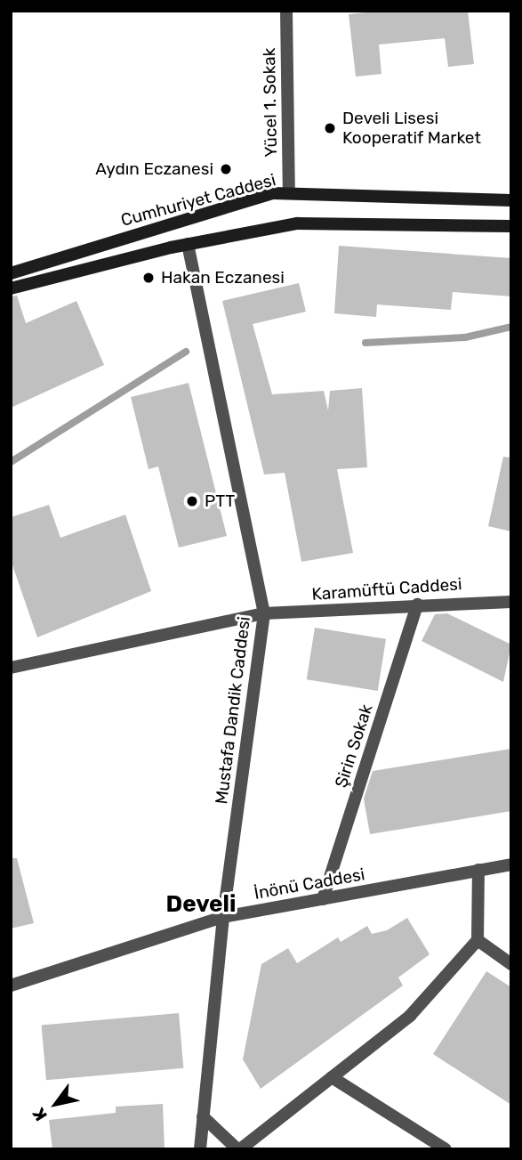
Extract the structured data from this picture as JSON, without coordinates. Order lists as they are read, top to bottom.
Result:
{
  "streets": {
    "main road": ["Cumhuriyet Caddesi"],
    "street": [
      "Yücel 1. Sokak",
      "Karamüftü Caddesi",
      "Mustafa Dandik Caddesi",
      "Şirin Sokak",
      "İnönü Caddesi"
    ]
  },
  "crossings": [
    ["Yücel 1. Sokak", "Cumhuriyet Caddesi"],
    ["Karamüftü Caddesi", "Mustafa Dandik Caddesi"],
    ["Karamüftü Caddesi", "Şirin Sokak"],
    ["Mustafa Dandik Caddesi", "İnönü Caddesi"],
    ["Şirin Sokak", "İnönü Caddesi"]
  ],
  "districts": ["Develi"],
  "places": [
    "Develi Lisesi Kooperatif Market",
    "Aydın Eczanesi",
    "Hakan Eczanesi",
    "PTT"
  ],
  "north": "bottom left"
}
